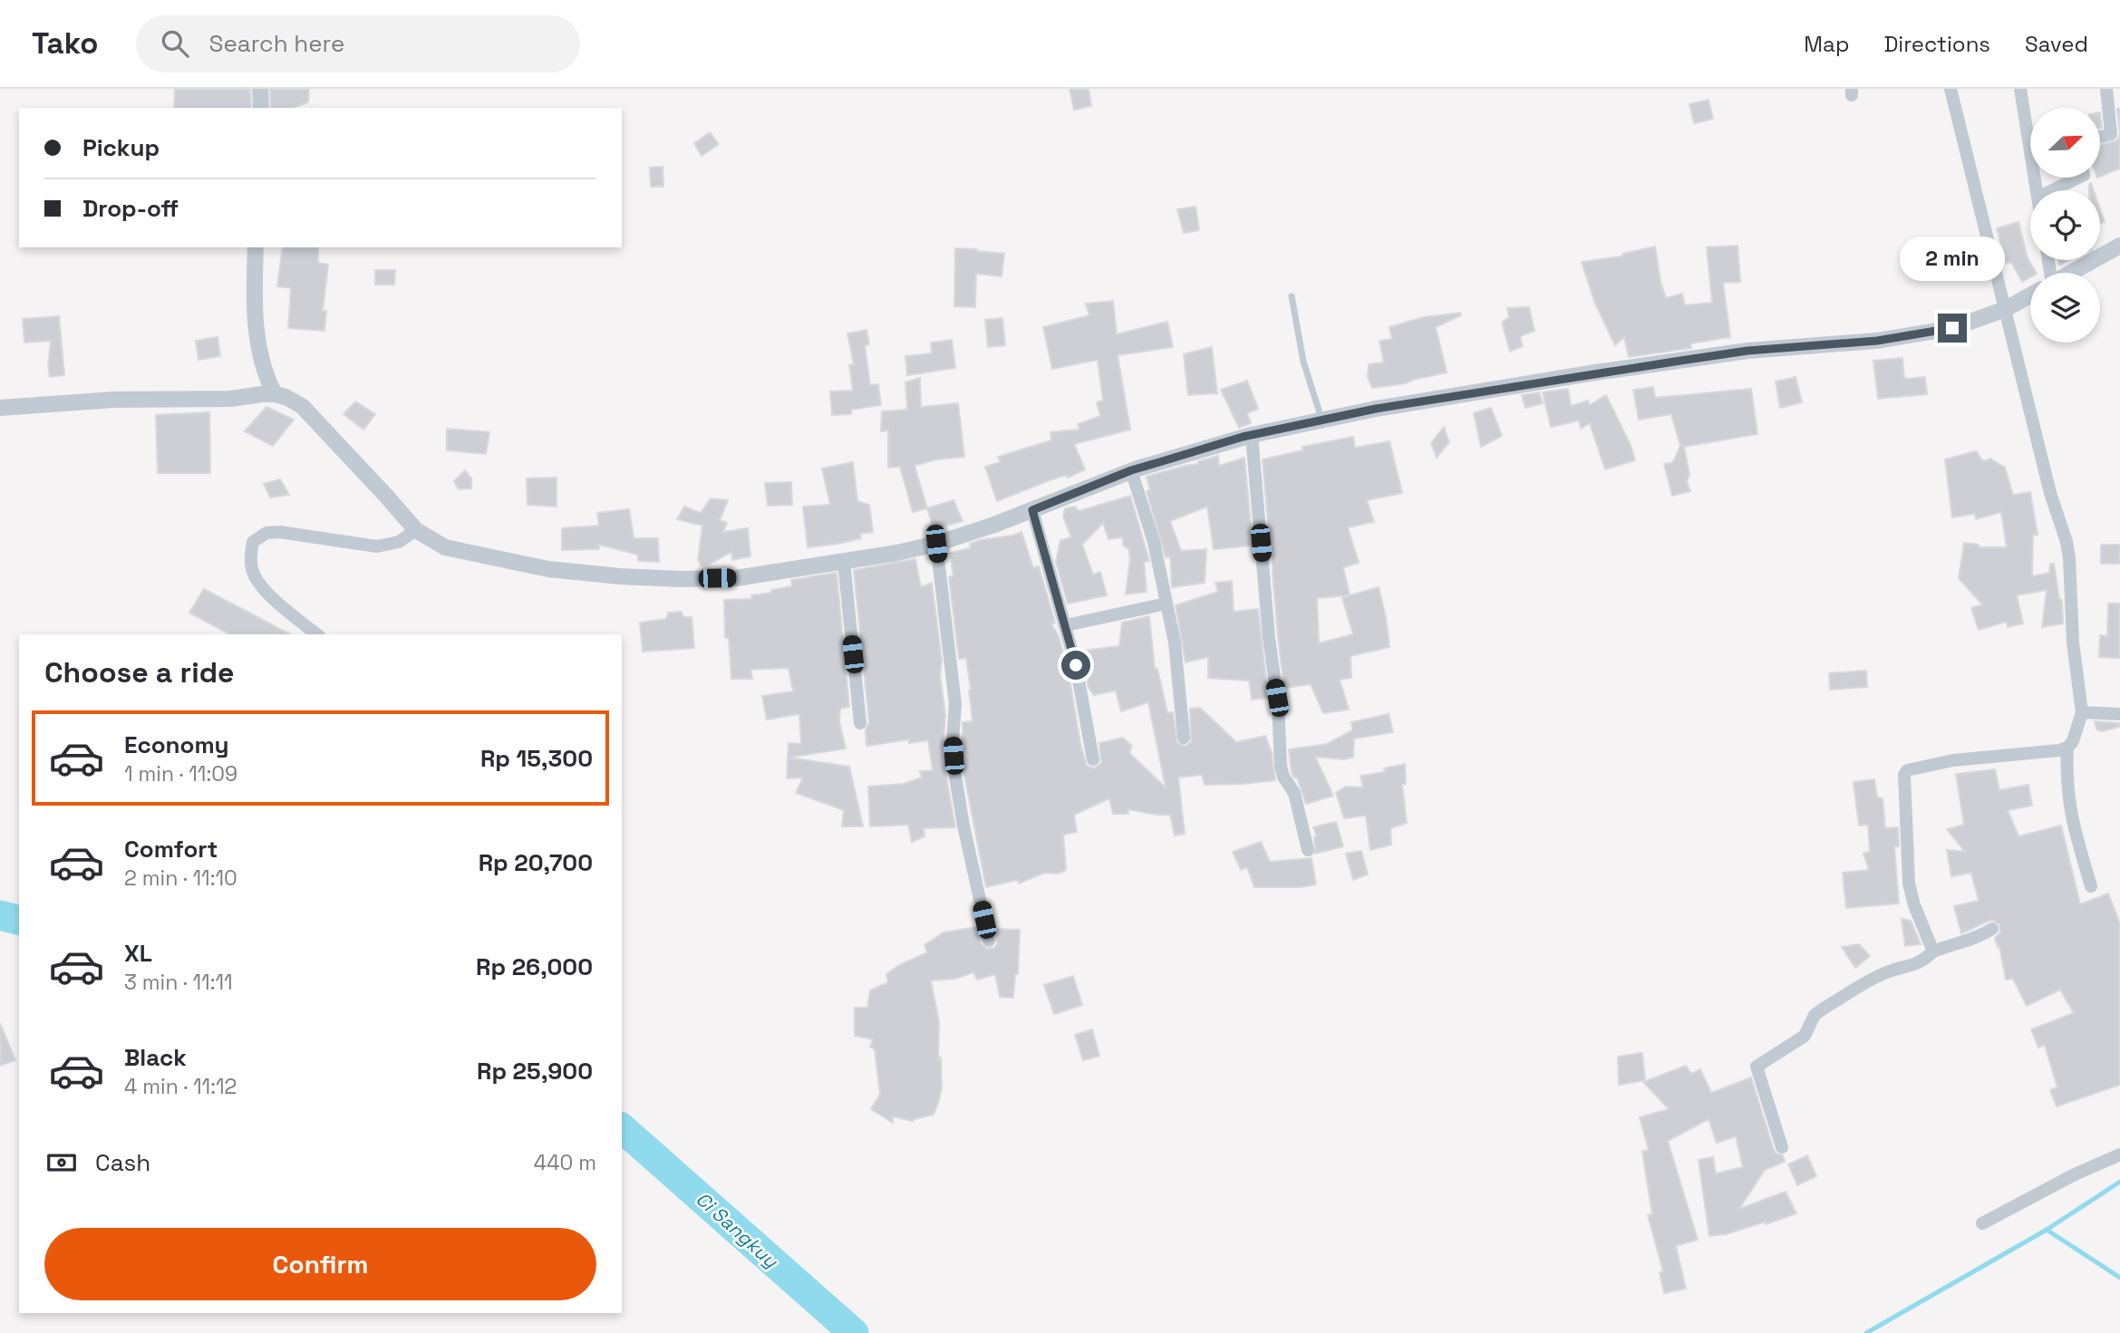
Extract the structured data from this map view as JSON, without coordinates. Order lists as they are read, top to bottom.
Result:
{
  "water": ["Ci Sangkuy"],
  "north": "top right",
  "page": {
    "header": "Tako",
    "search": "Search here",
    "nav": ["Map", "Directions", "Saved"],
    "banner": ["Pickup", "Drop-off"],
    "bubble": "2 min",
    "heading": "Choose a ride",
    "list": [
      {
        "name": "Economy",
        "note": "1 min · 11:09",
        "value": "Rp 15,300"
      },
      {
        "name": "Comfort",
        "note": "2 min · 11:10",
        "value": "Rp 20,700"
      },
      {
        "name": "XL",
        "note": "3 min · 11:11",
        "value": "Rp 26,000"
      },
      {
        "name": "Black",
        "note": "4 min · 11:12",
        "value": "Rp 25,900"
      }
    ],
    "pay": ["Cash", "440 m"],
    "buttons": "Confirm"
  }
}
